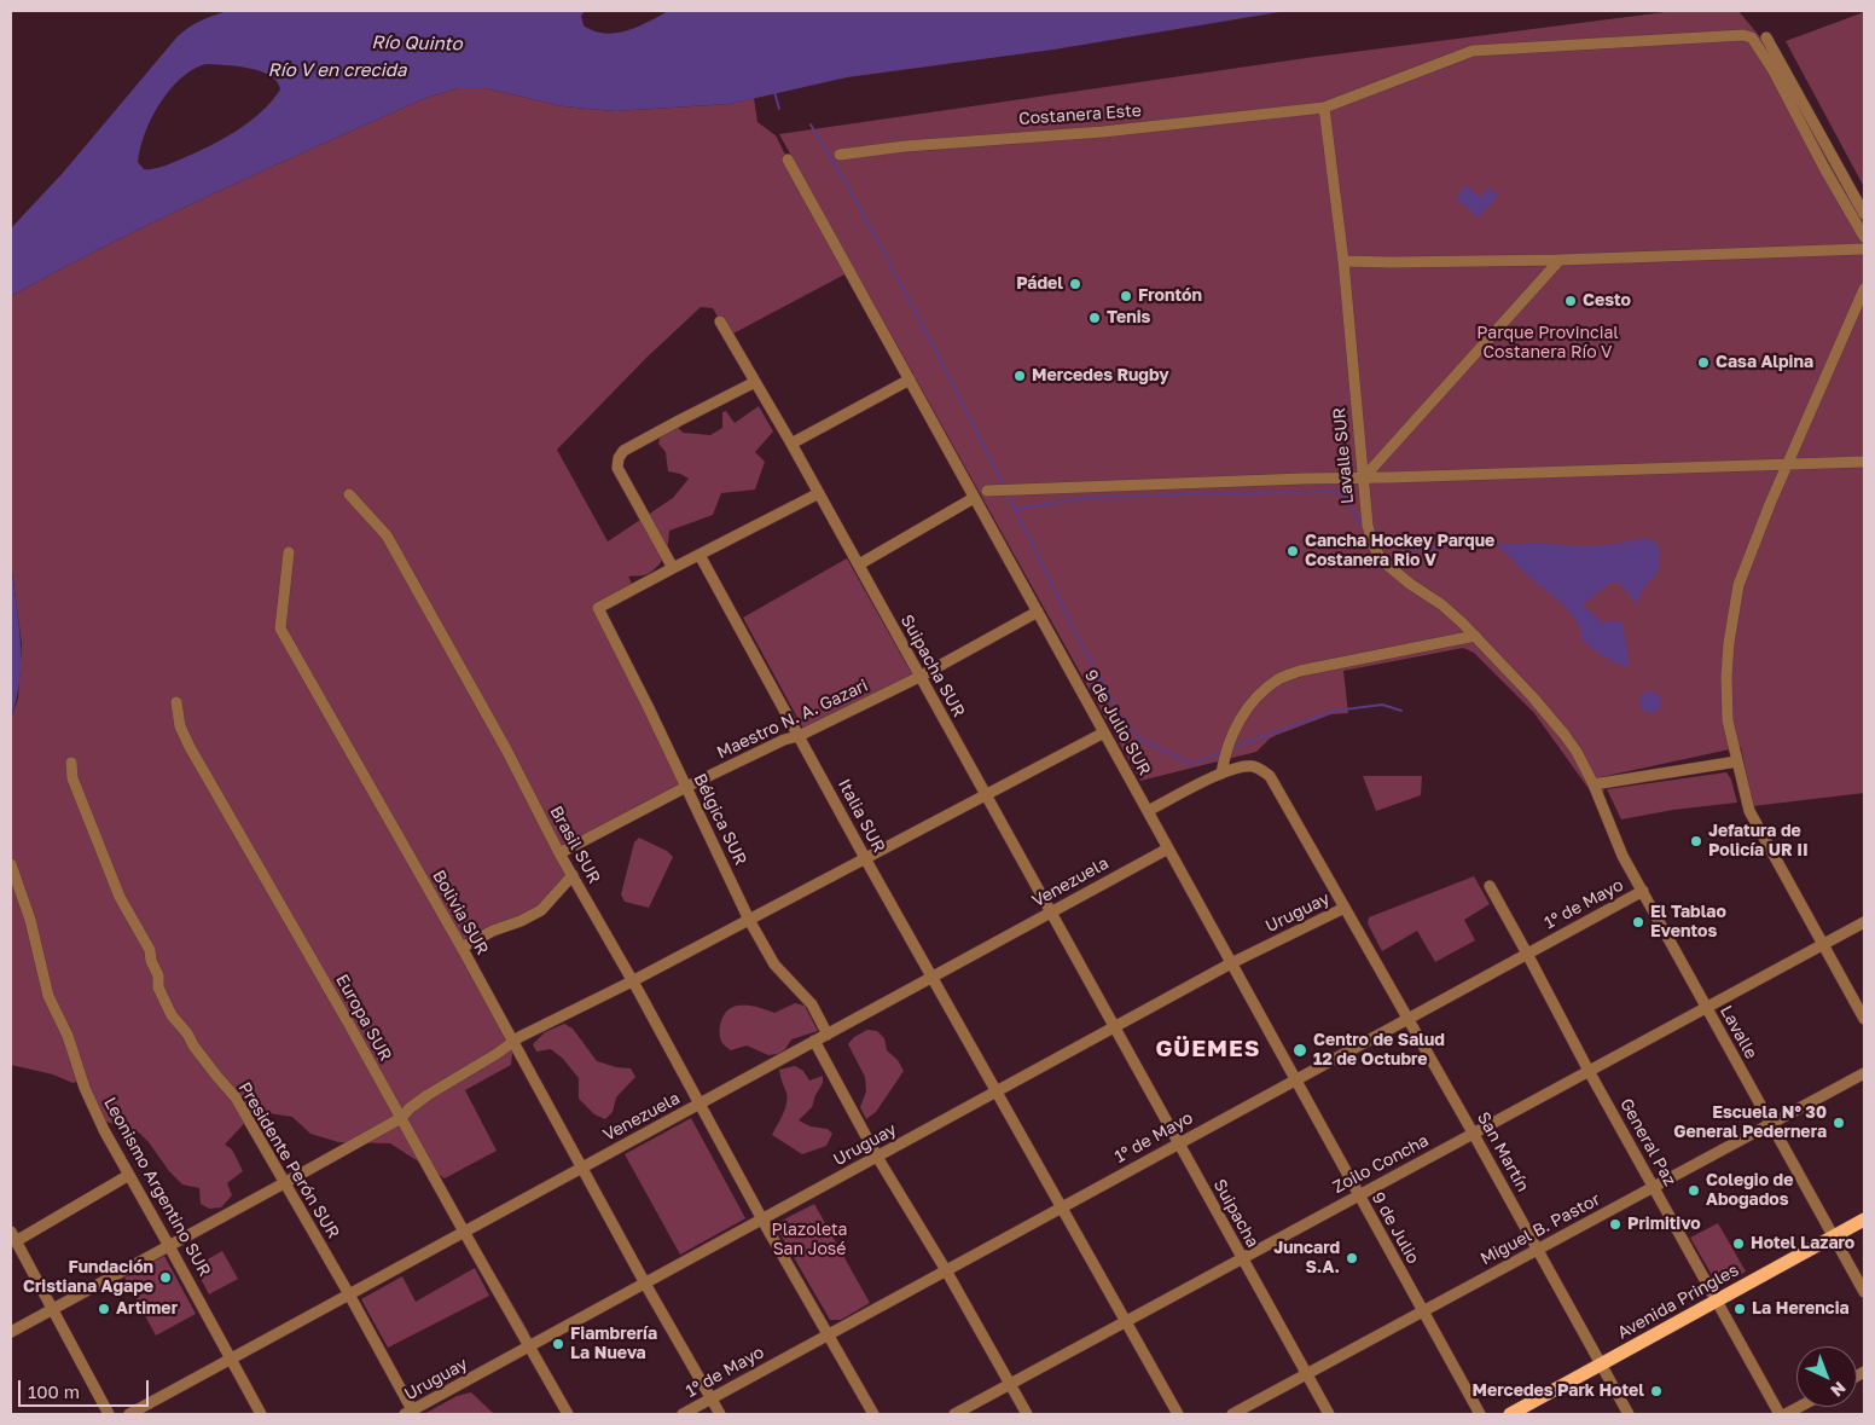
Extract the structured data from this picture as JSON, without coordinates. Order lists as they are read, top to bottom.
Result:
{
  "streets": {
    "main road": ["Avenida Pringles"],
    "street": [
      "Costanera Este",
      "Lavalle SUR",
      "Suipacha SUR",
      "Maestro N. A. Gazari",
      "9 de Julio SUR",
      "Italia SUR",
      "Bélgica SUR",
      "Brasil SUR",
      "Venezuela",
      "1º de Mayo",
      "Bolivia SUR",
      "Uruguay",
      "Europa SUR",
      "Lavalle",
      "General Paz",
      "San Martín",
      "Presidente Perón SUR",
      "Zoilo Concha",
      "Leonismo Argentino SUR",
      "Suipacha",
      "9 de Julio",
      "Miguel B. Pastor"
    ]
  },
  "crossings": [
    ["Costanera Este", "Lavalle SUR"],
    ["Lavalle SUR", "Lavalle"],
    ["Suipacha SUR", "Maestro N. A. Gazari"],
    ["Suipacha SUR", "Venezuela"],
    ["Suipacha SUR", "Uruguay"],
    ["Suipacha SUR", "Suipacha"],
    ["Maestro N. A. Gazari", "9 de Julio SUR"],
    ["Maestro N. A. Gazari", "Italia SUR"],
    ["Maestro N. A. Gazari", "Bélgica SUR"],
    ["Maestro N. A. Gazari", "Brasil SUR"],
    ["9 de Julio SUR", "Venezuela"],
    ["9 de Julio SUR", "Uruguay"],
    ["9 de Julio SUR", "9 de Julio"],
    ["Italia SUR", "Venezuela"],
    ["Italia SUR", "1º de Mayo"],
    ["Italia SUR", "Uruguay"],
    ["Italia SUR", "Zoilo Concha"],
    ["Bélgica SUR", "Venezuela"],
    ["Brasil SUR", "Venezuela"],
    ["Brasil SUR", "1º de Mayo"],
    ["Brasil SUR", "Uruguay"],
    ["Venezuela", "Bolivia SUR"],
    ["Venezuela", "Europa SUR"],
    ["Venezuela", "Presidente Perón SUR"],
    ["Venezuela", "Leonismo Argentino SUR"],
    ["1º de Mayo", "Bolivia SUR"],
    ["1º de Mayo", "Lavalle"],
    ["1º de Mayo", "General Paz"],
    ["1º de Mayo", "San Martín"],
    ["1º de Mayo", "Suipacha"],
    ["1º de Mayo", "9 de Julio"],
    ["Bolivia SUR", "Uruguay"],
    ["Uruguay", "Europa SUR"],
    ["Uruguay", "San Martín"],
    ["Uruguay", "Presidente Perón SUR"],
    ["Uruguay", "Suipacha"],
    ["Uruguay", "9 de Julio"],
    ["Lavalle", "Zoilo Concha"],
    ["Lavalle", "Miguel B. Pastor"],
    ["Lavalle", "Avenida Pringles"],
    ["General Paz", "Zoilo Concha"],
    ["General Paz", "Miguel B. Pastor"],
    ["General Paz", "Avenida Pringles"],
    ["San Martín", "Zoilo Concha"],
    ["San Martín", "Miguel B. Pastor"],
    ["San Martín", "Avenida Pringles"],
    ["Zoilo Concha", "Suipacha"],
    ["Zoilo Concha", "9 de Julio"],
    ["Suipacha", "Miguel B. Pastor"],
    ["9 de Julio", "Miguel B. Pastor"]
  ],
  "districts": ["GÜEMES"],
  "water": ["Río Quinto", "Río V en crecida"],
  "parks": ["Parque Provincial Costanera Río V", "Plazoleta San José"],
  "places": [
    "Pádel",
    "Frontón",
    "Cesto",
    "Tenis",
    "Casa Alpina",
    "Mercedes Rugby",
    "Cancha Hockey Parque Costanera Rio V",
    "Jefatura de Policía UR II",
    "El Tablao Eventos",
    "Centro de Salud 12 de Octubre",
    "Escuela N° 30 General Pedernera",
    "Colegio de Abogados",
    "Primitivo",
    "Hotel Lazaro",
    "Juncard S.A.",
    "Fundación Cristiana Agape",
    "Artimer",
    "La Herencia",
    "Fiambrería La Nueva",
    "Mercedes Park Hotel"
  ],
  "scale_bar": "100 m",
  "north": "bottom right"
}
